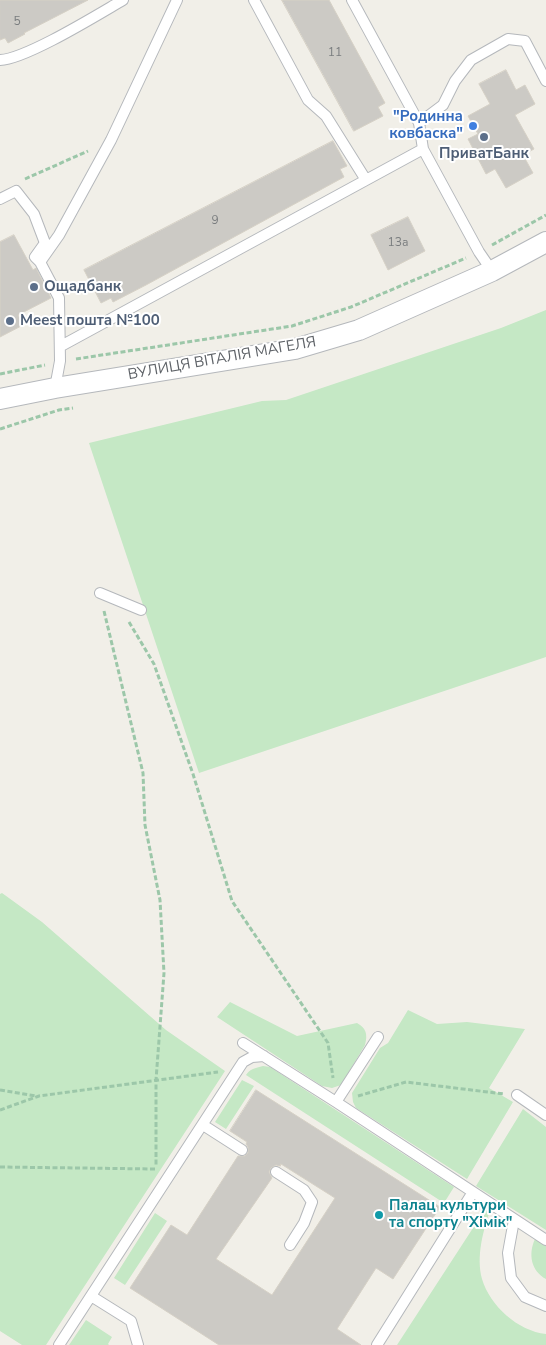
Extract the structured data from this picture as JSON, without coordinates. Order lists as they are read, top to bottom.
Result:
{
  "streets": {
    "street": ["ВУЛИЦЯ ВІТАЛІЯ МАГЕЛЯ"]
  },
  "places": [
    "\"Родинна ковбаска\"",
    "ПриватБанк",
    "Ощадбанк",
    "Meest пошта №100",
    "Палац культури та спорту \"Хімік\""
  ],
  "house_numbers": [
    "5",
    "11",
    "9",
    "13а"
  ]
}
